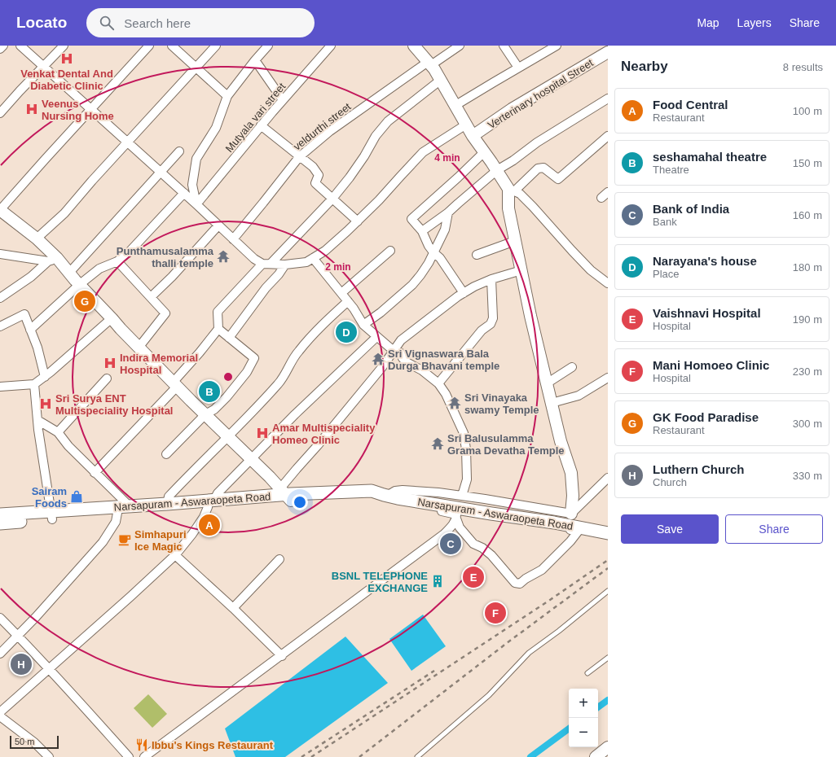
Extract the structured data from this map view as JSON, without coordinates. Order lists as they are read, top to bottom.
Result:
{
  "streets": {
    "main road": ["Narsapuram - Aswaraopeta Road"],
    "street": ["Verterinary hospital Street", "Mutyala vari street", "veldurthi street"]
  },
  "places": {
    "hospital": [
      "Venkat Dental And Diabetic Clinic",
      "Veenus Nursing Home",
      "Indira Memorial Hospital",
      "Sri Surya ENT Multispeciality Hospital",
      "Amar Multispeciality Homeo Clinic"
    ],
    "temple": [
      "Punthamusalamma thalli temple",
      "Sri Vignaswara Bala Durga Bhavani temple",
      "Sri Vinayaka swamy Temple",
      "Sri Balusulamma Grama Devatha Temple"
    ],
    "shop": ["Sairam Foods"],
    "cafe": ["Simhapuri Ice Magic"],
    "building": ["BSNL TELEPHONE EXCHANGE"],
    "restaurant": ["Ibbu's Kings Restaurant"]
  },
  "scale_bar": "50 m",
  "page": {
    "header": "Locato",
    "search": "Search here",
    "nav": ["Map", "Layers", "Share"],
    "heading": ["Nearby", "8 results"],
    "list": [
      {
        "mark": "A",
        "name": "Food Central",
        "note": "Restaurant",
        "value": "100 m"
      },
      {
        "mark": "B",
        "name": "seshamahal theatre",
        "note": "Theatre",
        "value": "150 m"
      },
      {
        "mark": "C",
        "name": "Bank of India",
        "note": "Bank",
        "value": "160 m"
      },
      {
        "mark": "D",
        "name": "Narayana's house",
        "note": "Place",
        "value": "180 m"
      },
      {
        "mark": "E",
        "name": "Vaishnavi Hospital",
        "note": "Hospital",
        "value": "190 m"
      },
      {
        "mark": "F",
        "name": "Mani Homoeo Clinic",
        "note": "Hospital",
        "value": "230 m"
      },
      {
        "mark": "G",
        "name": "GK Food Paradise",
        "note": "Restaurant",
        "value": "300 m"
      },
      {
        "mark": "H",
        "name": "Luthern Church",
        "note": "Church",
        "value": "330 m"
      }
    ],
    "pins": [
      "G",
      "D",
      "B",
      "A",
      "C",
      "E",
      "F",
      "H"
    ],
    "buttons": ["Save", "Share"],
    "map_buttons": ["+", "−"],
    "scale": "50 m"
  },
  "rings": ["4 min", "2 min"]
}
